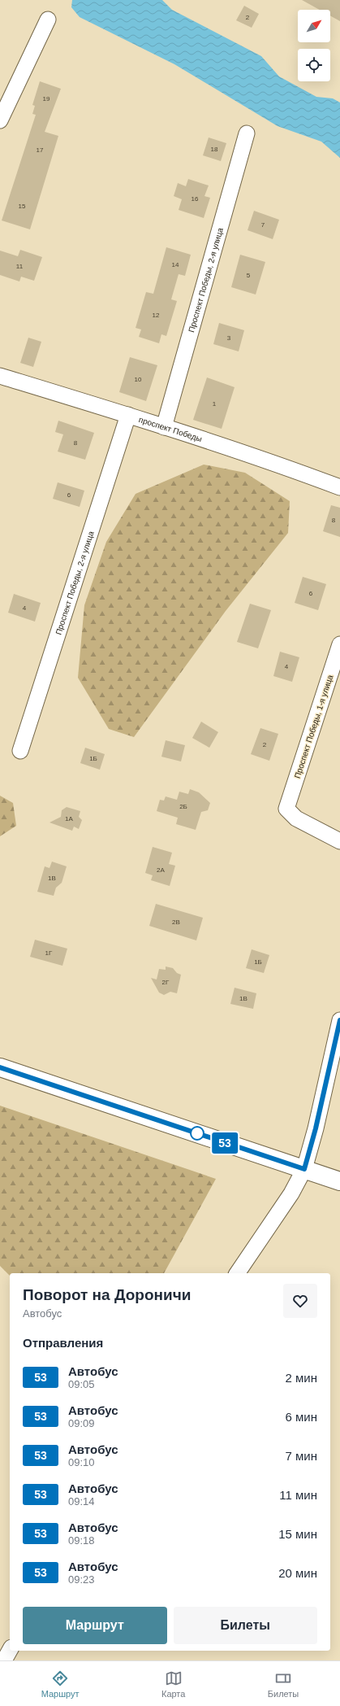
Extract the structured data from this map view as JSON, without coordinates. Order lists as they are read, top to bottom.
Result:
{
  "streets": {
    "street": ["Проспект Победы, 2-я улица", "проспект Победы", "Проспект Победы, 1-я улица"]
  },
  "crossings": [
    ["Проспект Победы, 2-я улица", "проспект Победы"]
  ],
  "lines": ["bus line 53"],
  "house_numbers": [
    "2",
    "19",
    "18",
    "17",
    "16",
    "15",
    "7",
    "14",
    "11",
    "5",
    "12",
    "3",
    "10",
    "1",
    "8",
    "6",
    "8",
    "6",
    "4",
    "4",
    "2",
    "1Б",
    "2Б",
    "1А",
    "2А",
    "1В",
    "2В",
    "1Г",
    "1Б",
    "2Г",
    "1В"
  ],
  "north": "top right",
  "page": {
    "on_map": "53",
    "heading": [
      ["Поворот на Дороничи", "Автобус"],
      "Отправления"
    ],
    "list": [
      {
        "mark": "53",
        "name": "Автобус",
        "note": "09:05",
        "value": "2 мин"
      },
      {
        "mark": "53",
        "name": "Автобус",
        "note": "09:09",
        "value": "6 мин"
      },
      {
        "mark": "53",
        "name": "Автобус",
        "note": "09:10",
        "value": "7 мин"
      },
      {
        "mark": "53",
        "name": "Автобус",
        "note": "09:14",
        "value": "11 мин"
      },
      {
        "mark": "53",
        "name": "Автобус",
        "note": "09:18",
        "value": "15 мин"
      },
      {
        "mark": "53",
        "name": "Автобус",
        "note": "09:23",
        "value": "20 мин"
      }
    ],
    "buttons": ["Маршрут", "Билеты"],
    "tabs": ["Маршрут", "Карта", "Билеты"]
  }
}
